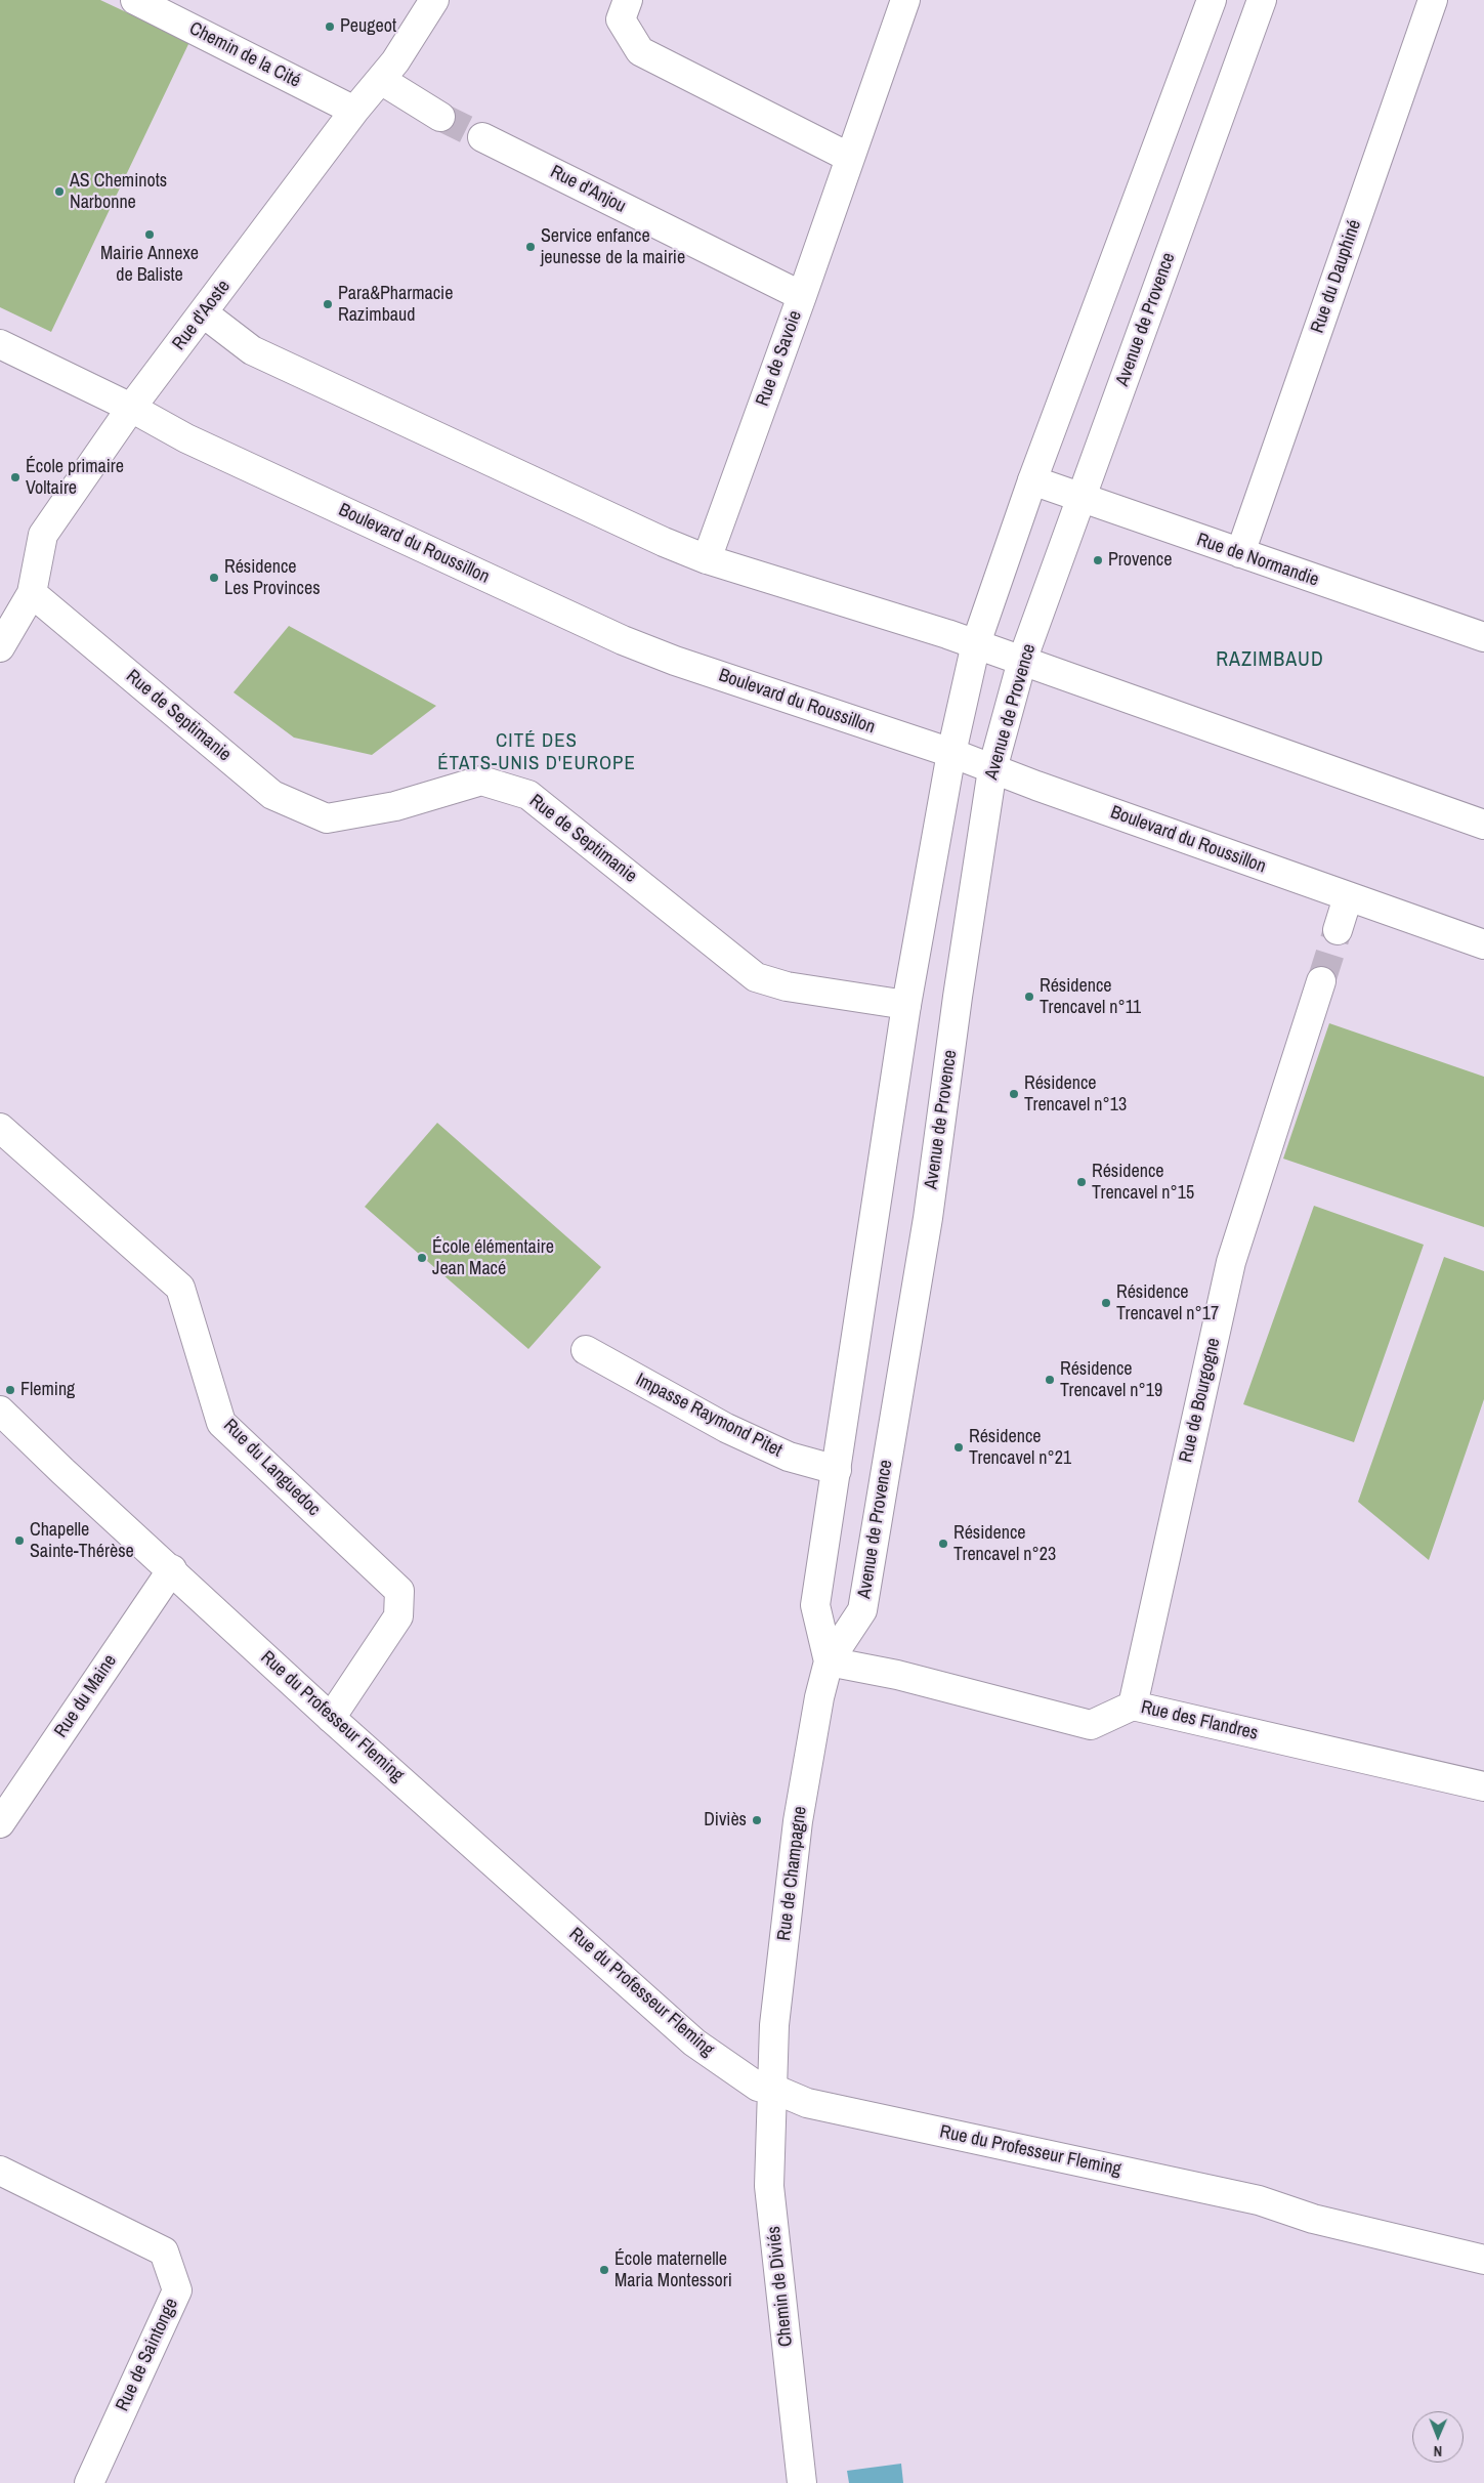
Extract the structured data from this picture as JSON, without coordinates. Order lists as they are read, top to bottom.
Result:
{
  "streets": {
    "street": [
      "Chemin de la Cité",
      "Rue d'Anjou",
      "Rue du Dauphiné",
      "Rue d'Aoste",
      "Avenue de Provence",
      "Rue de Savoie",
      "Boulevard du Roussillon",
      "Rue de Normandie",
      "Rue de Septimanie",
      "Rue de Bourgogne",
      "Impasse Raymond Pitet",
      "Rue du Languedoc",
      "Rue du Maine",
      "Rue du Professeur Fleming",
      "Rue des Flandres",
      "Rue de Champagne",
      "Chemin de Diviés",
      "Rue de Saintonge"
    ]
  },
  "crossings": [
    ["Chemin de la Cité", "Rue d'Aoste"],
    ["Rue d'Anjou", "Rue de Savoie"],
    ["Rue du Dauphiné", "Rue de Normandie"],
    ["Rue d'Aoste", "Boulevard du Roussillon"],
    ["Rue d'Aoste", "Rue de Septimanie"],
    ["Avenue de Provence", "Boulevard du Roussillon"],
    ["Avenue de Provence", "Rue de Normandie"],
    ["Avenue de Provence", "Rue des Flandres"],
    ["Avenue de Provence", "Rue de Champagne"],
    ["Rue de Bourgogne", "Rue des Flandres"],
    ["Rue du Languedoc", "Rue du Professeur Fleming"],
    ["Rue du Maine", "Rue du Professeur Fleming"],
    ["Rue du Professeur Fleming", "Rue de Champagne"],
    ["Rue du Professeur Fleming", "Chemin de Diviés"],
    ["Rue des Flandres", "Rue de Champagne"],
    ["Rue de Champagne", "Chemin de Diviés"]
  ],
  "districts": ["RAZIMBAUD", "CITÉ DES ÉTATS-UNIS D'EUROPE"],
  "places": [
    "Peugeot",
    "AS Cheminots Narbonne",
    "Mairie Annexe de Baliste",
    "Service enfance jeunesse de la mairie",
    "Para&Pharmacie Razimbaud",
    "École primaire Voltaire",
    "Provence",
    "Résidence Les Provinces",
    "Résidence Trencavel n°11",
    "Résidence Trencavel n°13",
    "Résidence Trencavel n°15",
    "École élémentaire Jean Macé",
    "Résidence Trencavel n°17",
    "Résidence Trencavel n°19",
    "Fleming",
    "Résidence Trencavel n°21",
    "Chapelle Sainte-Thérèse",
    "Résidence Trencavel n°23",
    "Diviès",
    "École maternelle Maria Montessori"
  ],
  "north": "bottom"
}
